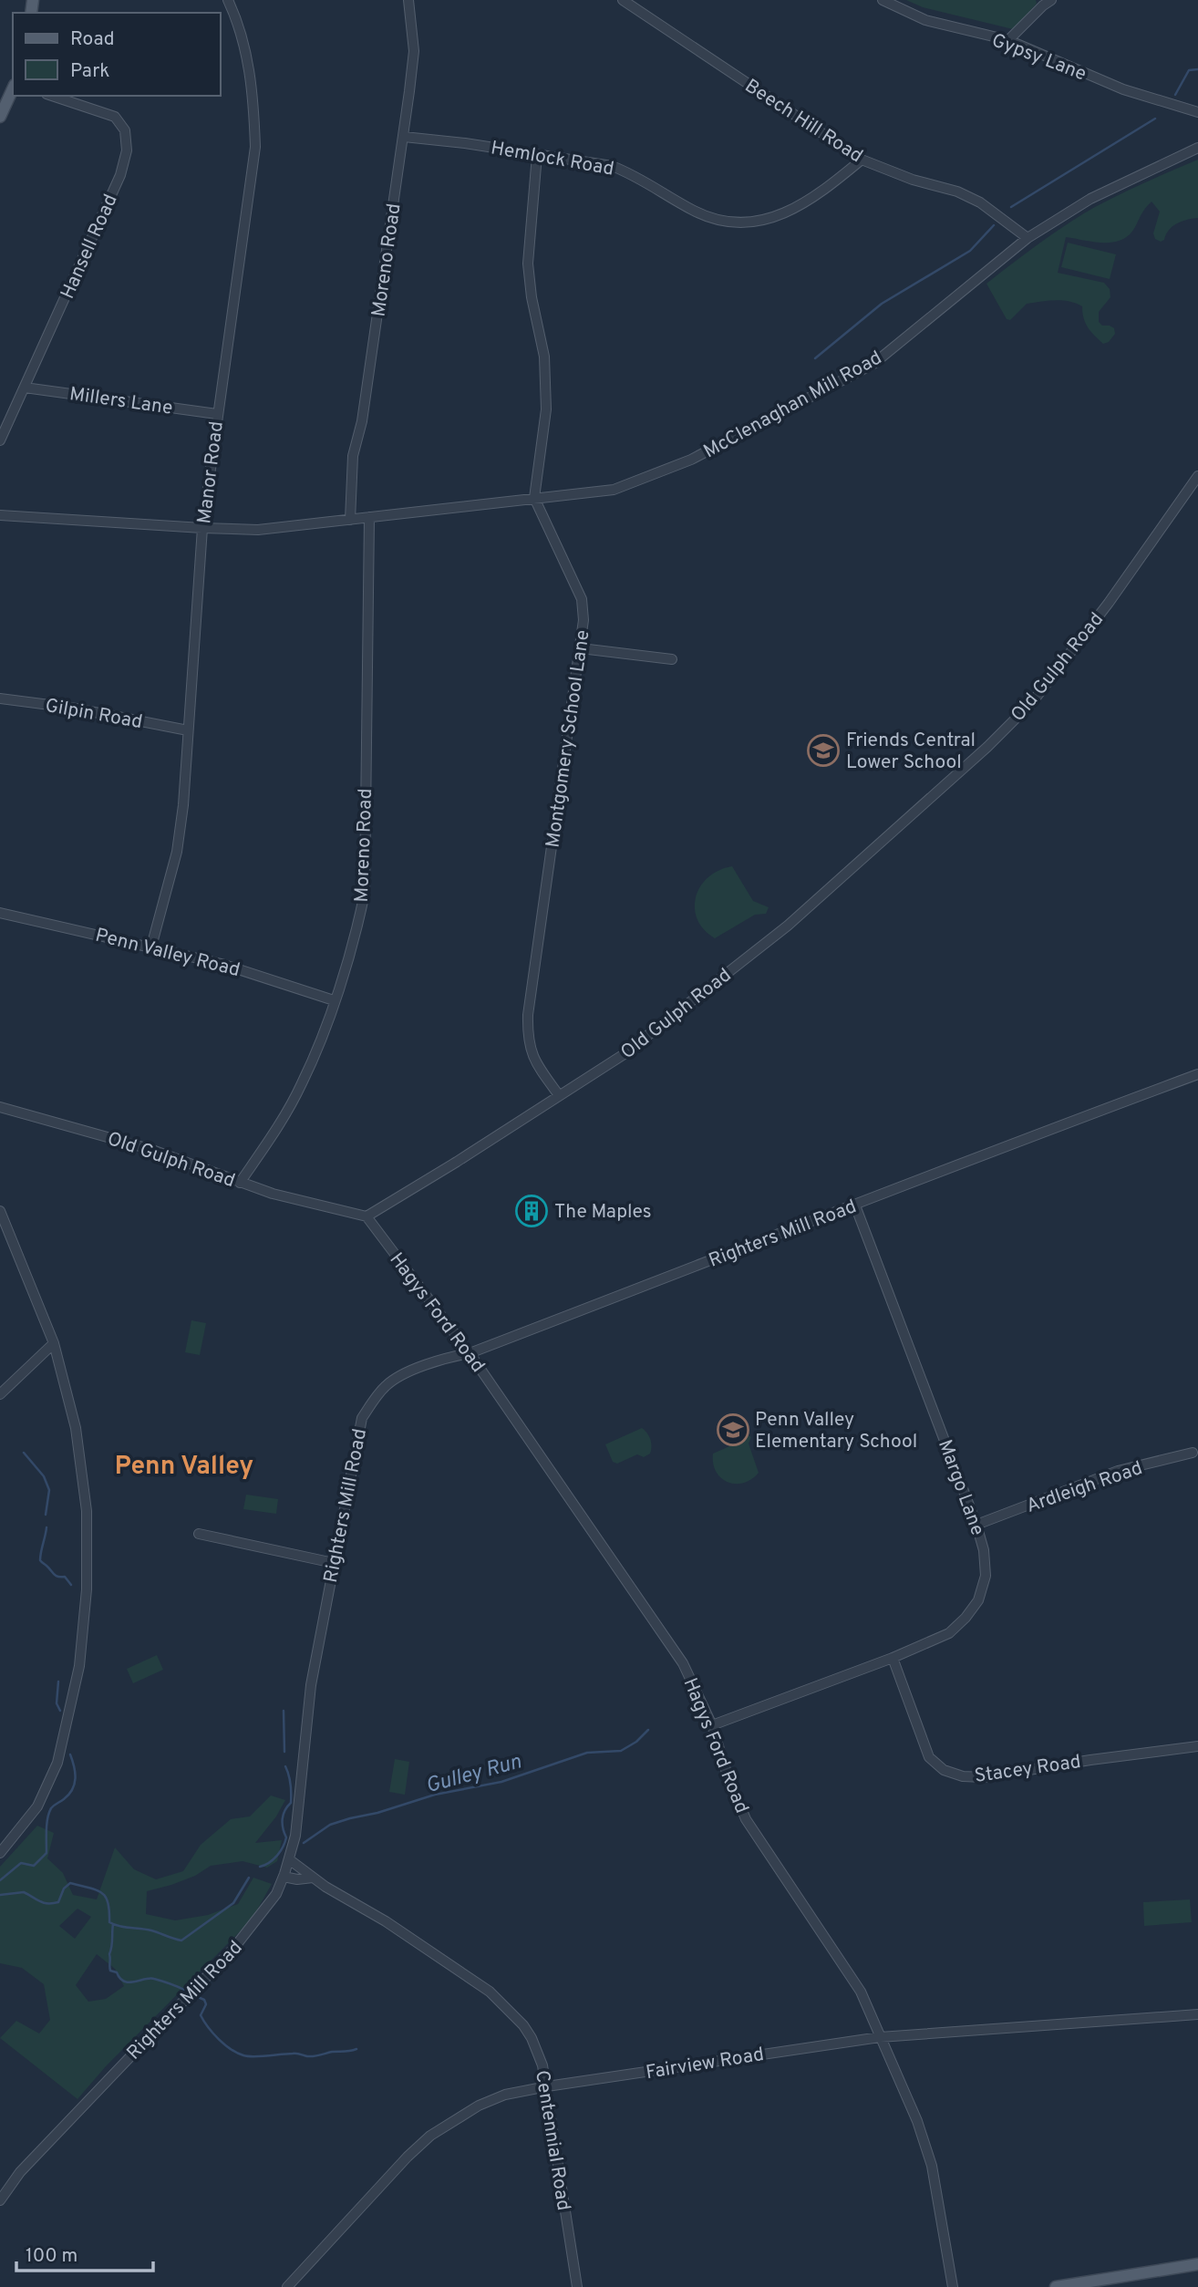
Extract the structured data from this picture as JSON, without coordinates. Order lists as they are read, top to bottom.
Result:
{
  "streets": {
    "street": [
      "Gypsy Lane",
      "Beech Hill Road",
      "Hemlock Road",
      "Hansell Road",
      "Moreno Road",
      "Millers Lane",
      "McClenaghan Mill Road",
      "Manor Road",
      "Old Gulph Road",
      "Gilpin Road",
      "Montgomery School Lane",
      "Penn Valley Road",
      "Righters Mill Road",
      "Hagys Ford Road",
      "Ardleigh Road",
      "Margo Lane",
      "Stacey Road",
      "Fairview Road",
      "Centennial Road"
    ]
  },
  "crossings": [
    ["Beech Hill Road", "Hemlock Road"],
    ["Beech Hill Road", "McClenaghan Mill Road"],
    ["Hemlock Road", "Moreno Road"],
    ["Hansell Road", "Millers Lane"],
    ["Moreno Road", "McClenaghan Mill Road"],
    ["Moreno Road", "Old Gulph Road"],
    ["Moreno Road", "Penn Valley Road"],
    ["Millers Lane", "Manor Road"],
    ["McClenaghan Mill Road", "Montgomery School Lane"],
    ["Manor Road", "Gilpin Road"],
    ["Manor Road", "Penn Valley Road"],
    ["Old Gulph Road", "Montgomery School Lane"],
    ["Old Gulph Road", "Hagys Ford Road"],
    ["Righters Mill Road", "Hagys Ford Road"],
    ["Righters Mill Road", "Margo Lane"],
    ["Righters Mill Road", "Centennial Road"],
    ["Hagys Ford Road", "Margo Lane"],
    ["Hagys Ford Road", "Fairview Road"],
    ["Ardleigh Road", "Margo Lane"],
    ["Margo Lane", "Stacey Road"],
    ["Fairview Road", "Centennial Road"]
  ],
  "districts": ["Penn Valley"],
  "water": ["Gulley Run"],
  "places": {
    "school or university": ["Friends Central Lower School", "Penn Valley Elementary School"],
    "building": ["The Maples"]
  },
  "legend": ["Road", "Park"],
  "scale_bar": "100 m"
}
